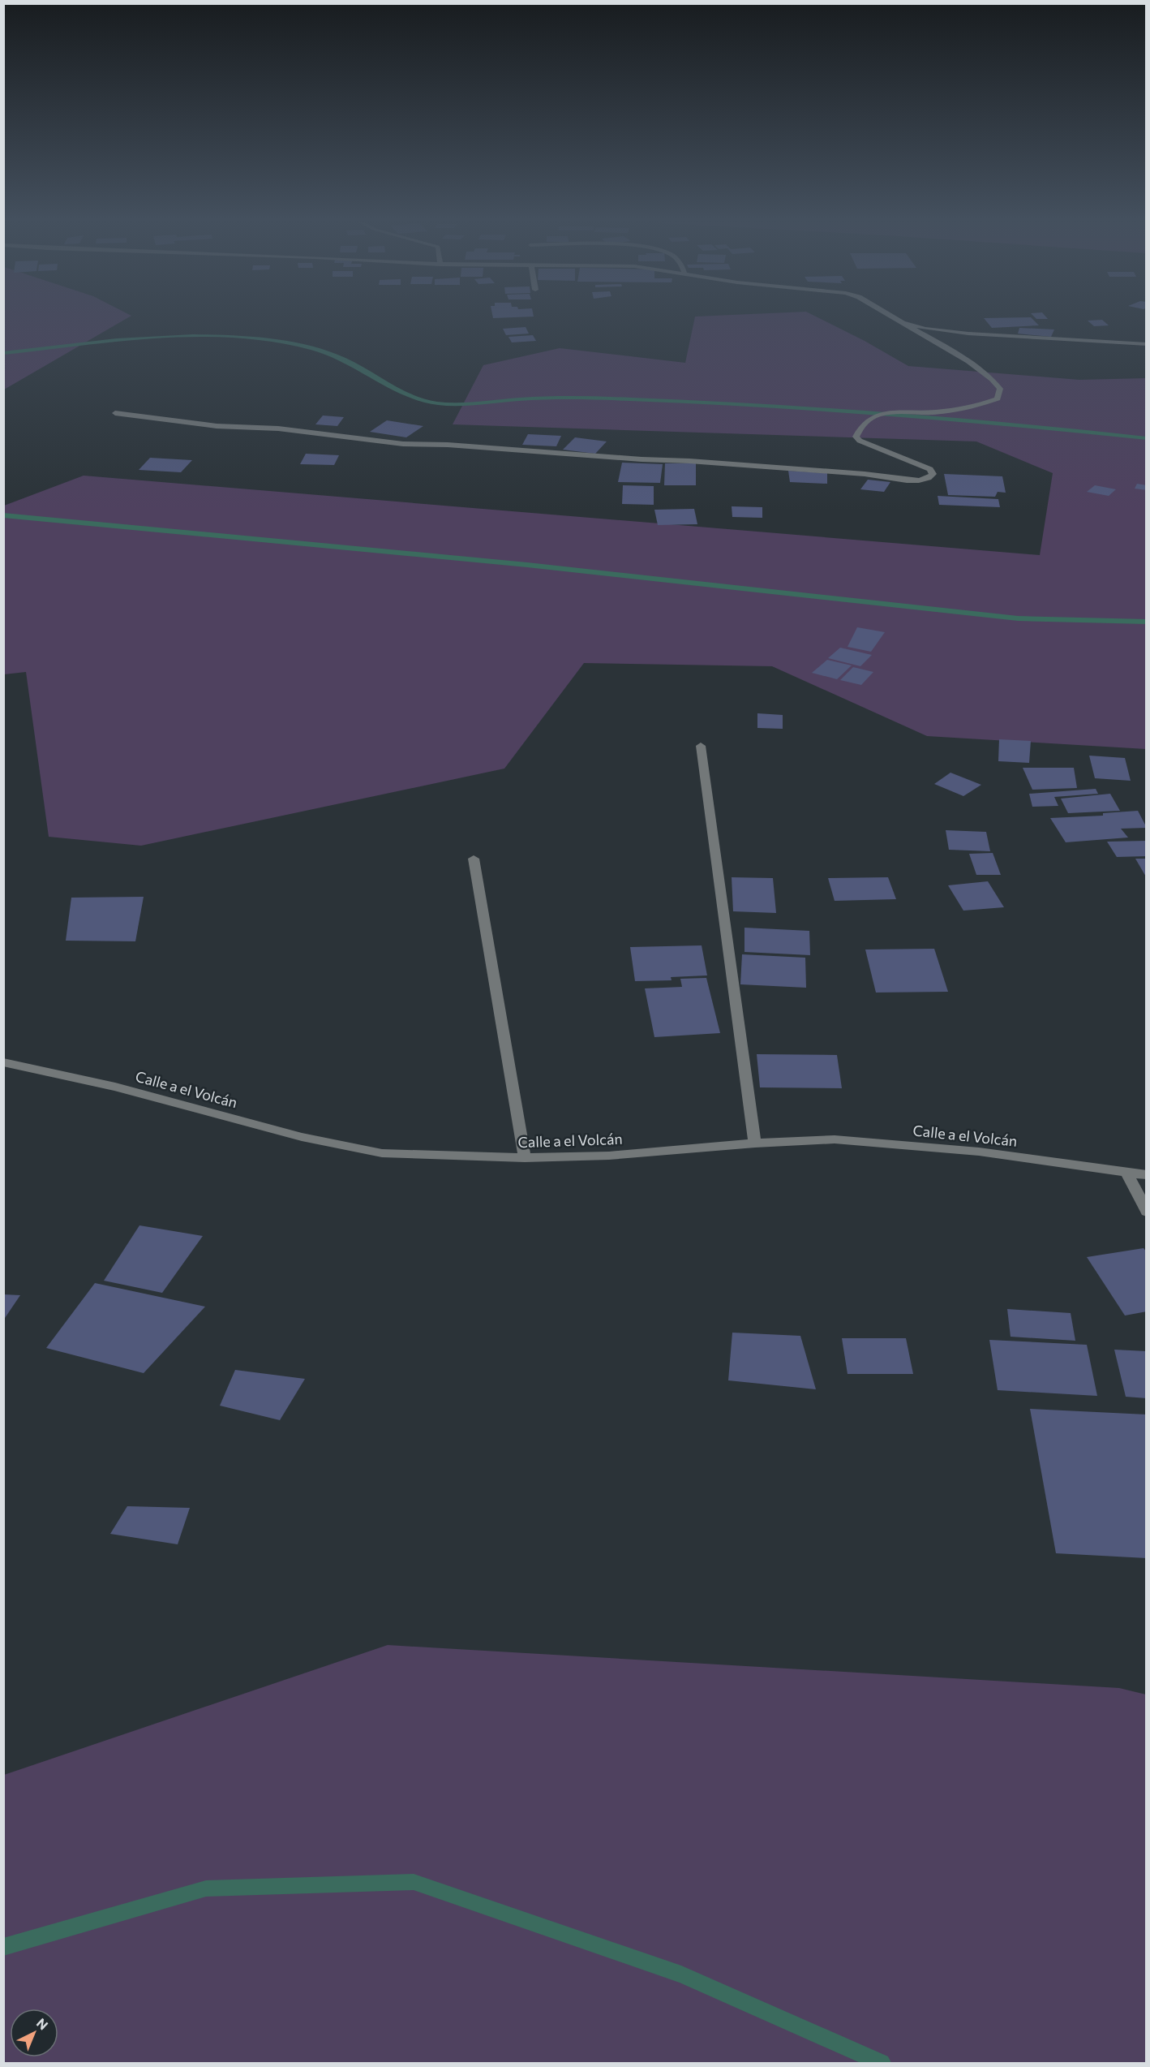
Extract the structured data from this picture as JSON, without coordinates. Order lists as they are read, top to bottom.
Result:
{
  "streets": {
    "street": ["Calle a el Volcán"]
  },
  "north": "top right"
}
